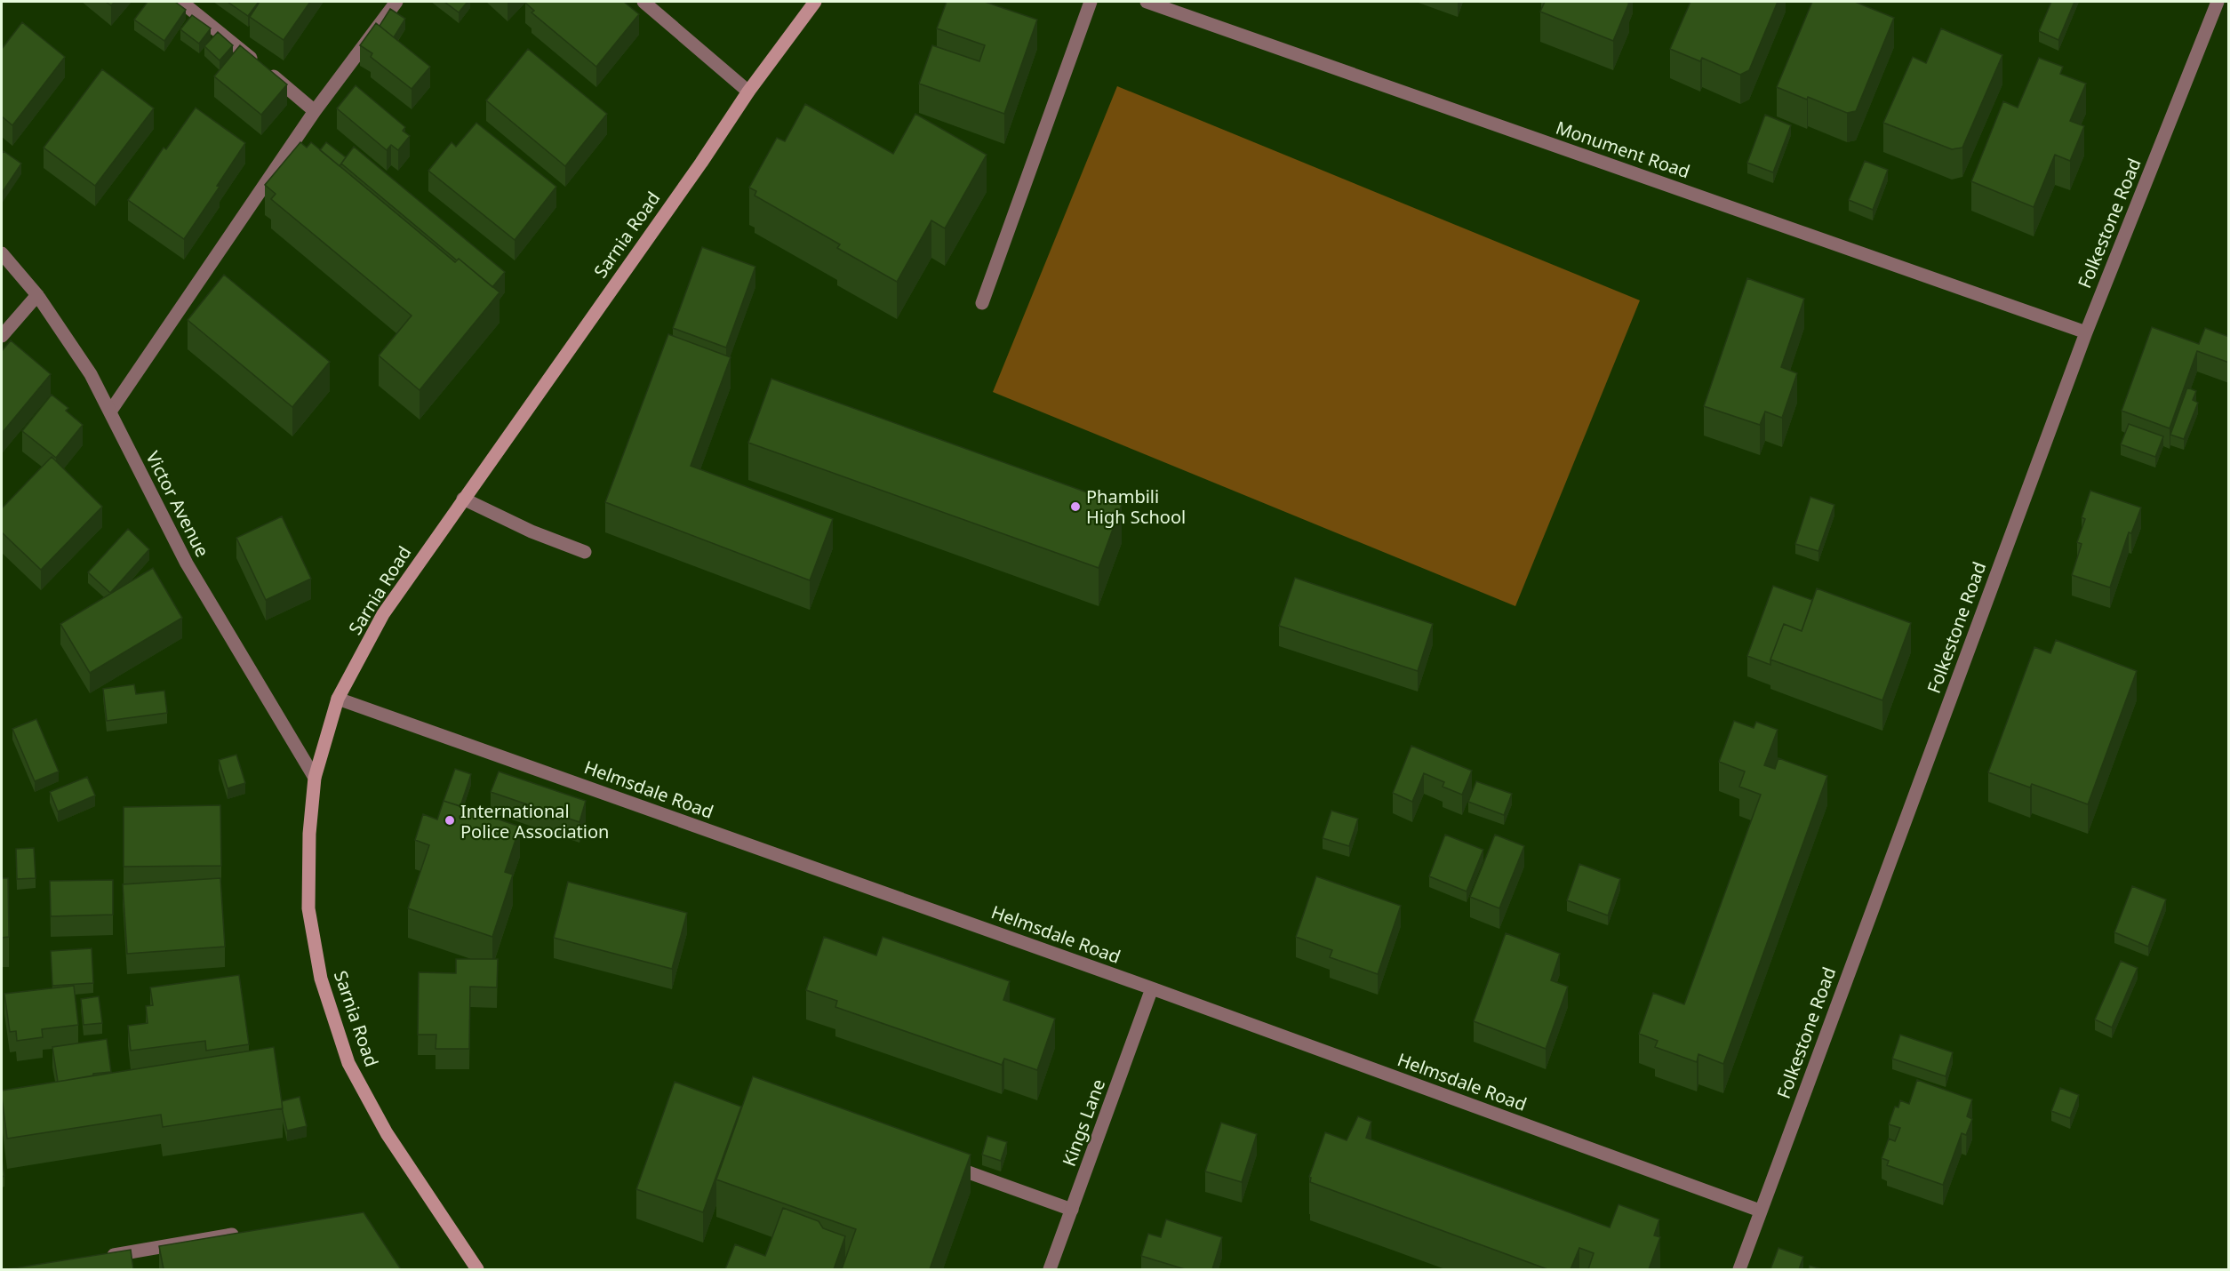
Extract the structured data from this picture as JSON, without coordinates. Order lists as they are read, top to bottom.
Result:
{
  "streets": {
    "main road": ["Sarnia Road"],
    "street": [
      "Monument Road",
      "Folkestone Road",
      "Victor Avenue",
      "Helmsdale Road",
      "Kings Lane"
    ]
  },
  "crossings": [
    ["Monument Road", "Folkestone Road"],
    ["Folkestone Road", "Helmsdale Road"],
    ["Sarnia Road", "Victor Avenue"],
    ["Sarnia Road", "Helmsdale Road"],
    ["Helmsdale Road", "Kings Lane"]
  ],
  "places": ["Phambili High School", "International Police Association"]
}
